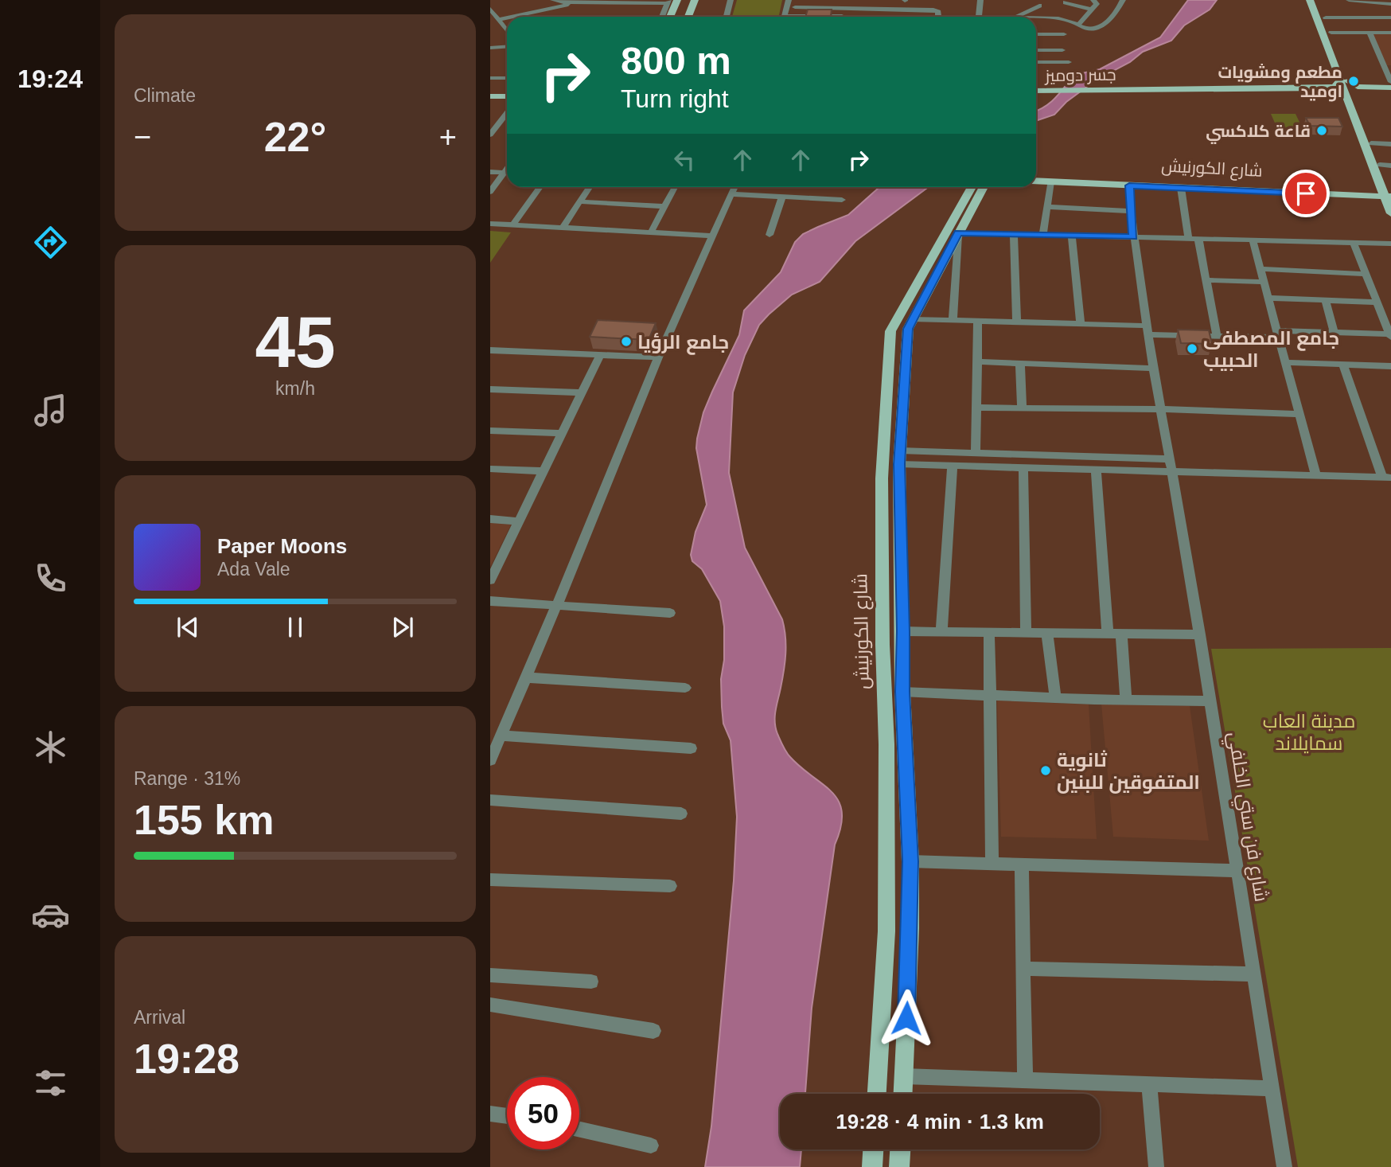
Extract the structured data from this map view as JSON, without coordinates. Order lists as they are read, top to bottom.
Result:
{
  "streets": {
    "main road": ["جسر دوميز", "شارع الكورنيش"],
    "street": ["شارع فن ستي الخلفي"]
  },
  "crossings": [
    ["شارع الكورنيش", "شارع فن ستي الخلفي"]
  ],
  "parks": ["مدينة العاب سمايلاند"],
  "places": [
    "مطعم ومشويات اوميد",
    "قاعة كلاكسي",
    "جامع الرؤيا",
    "جامع المصطفى الحبيب",
    "ثانوية المتفوقين للبنين"
  ],
  "page": {
    "tabs": "19:24",
    "tile": [
      "Climate",
      ["45", "km/h"],
      ["Range · 31%", "155 km"],
      ["Arrival", "19:28"]
    ],
    "turn": ["800 m", "Turn right"],
    "heat": ["−", "22°", "+"],
    "song": ["Paper Moons", "Ada Vale"],
    "limit": "50",
    "trip": "19:28 · 4 min · 1.3 km"
  }
}
